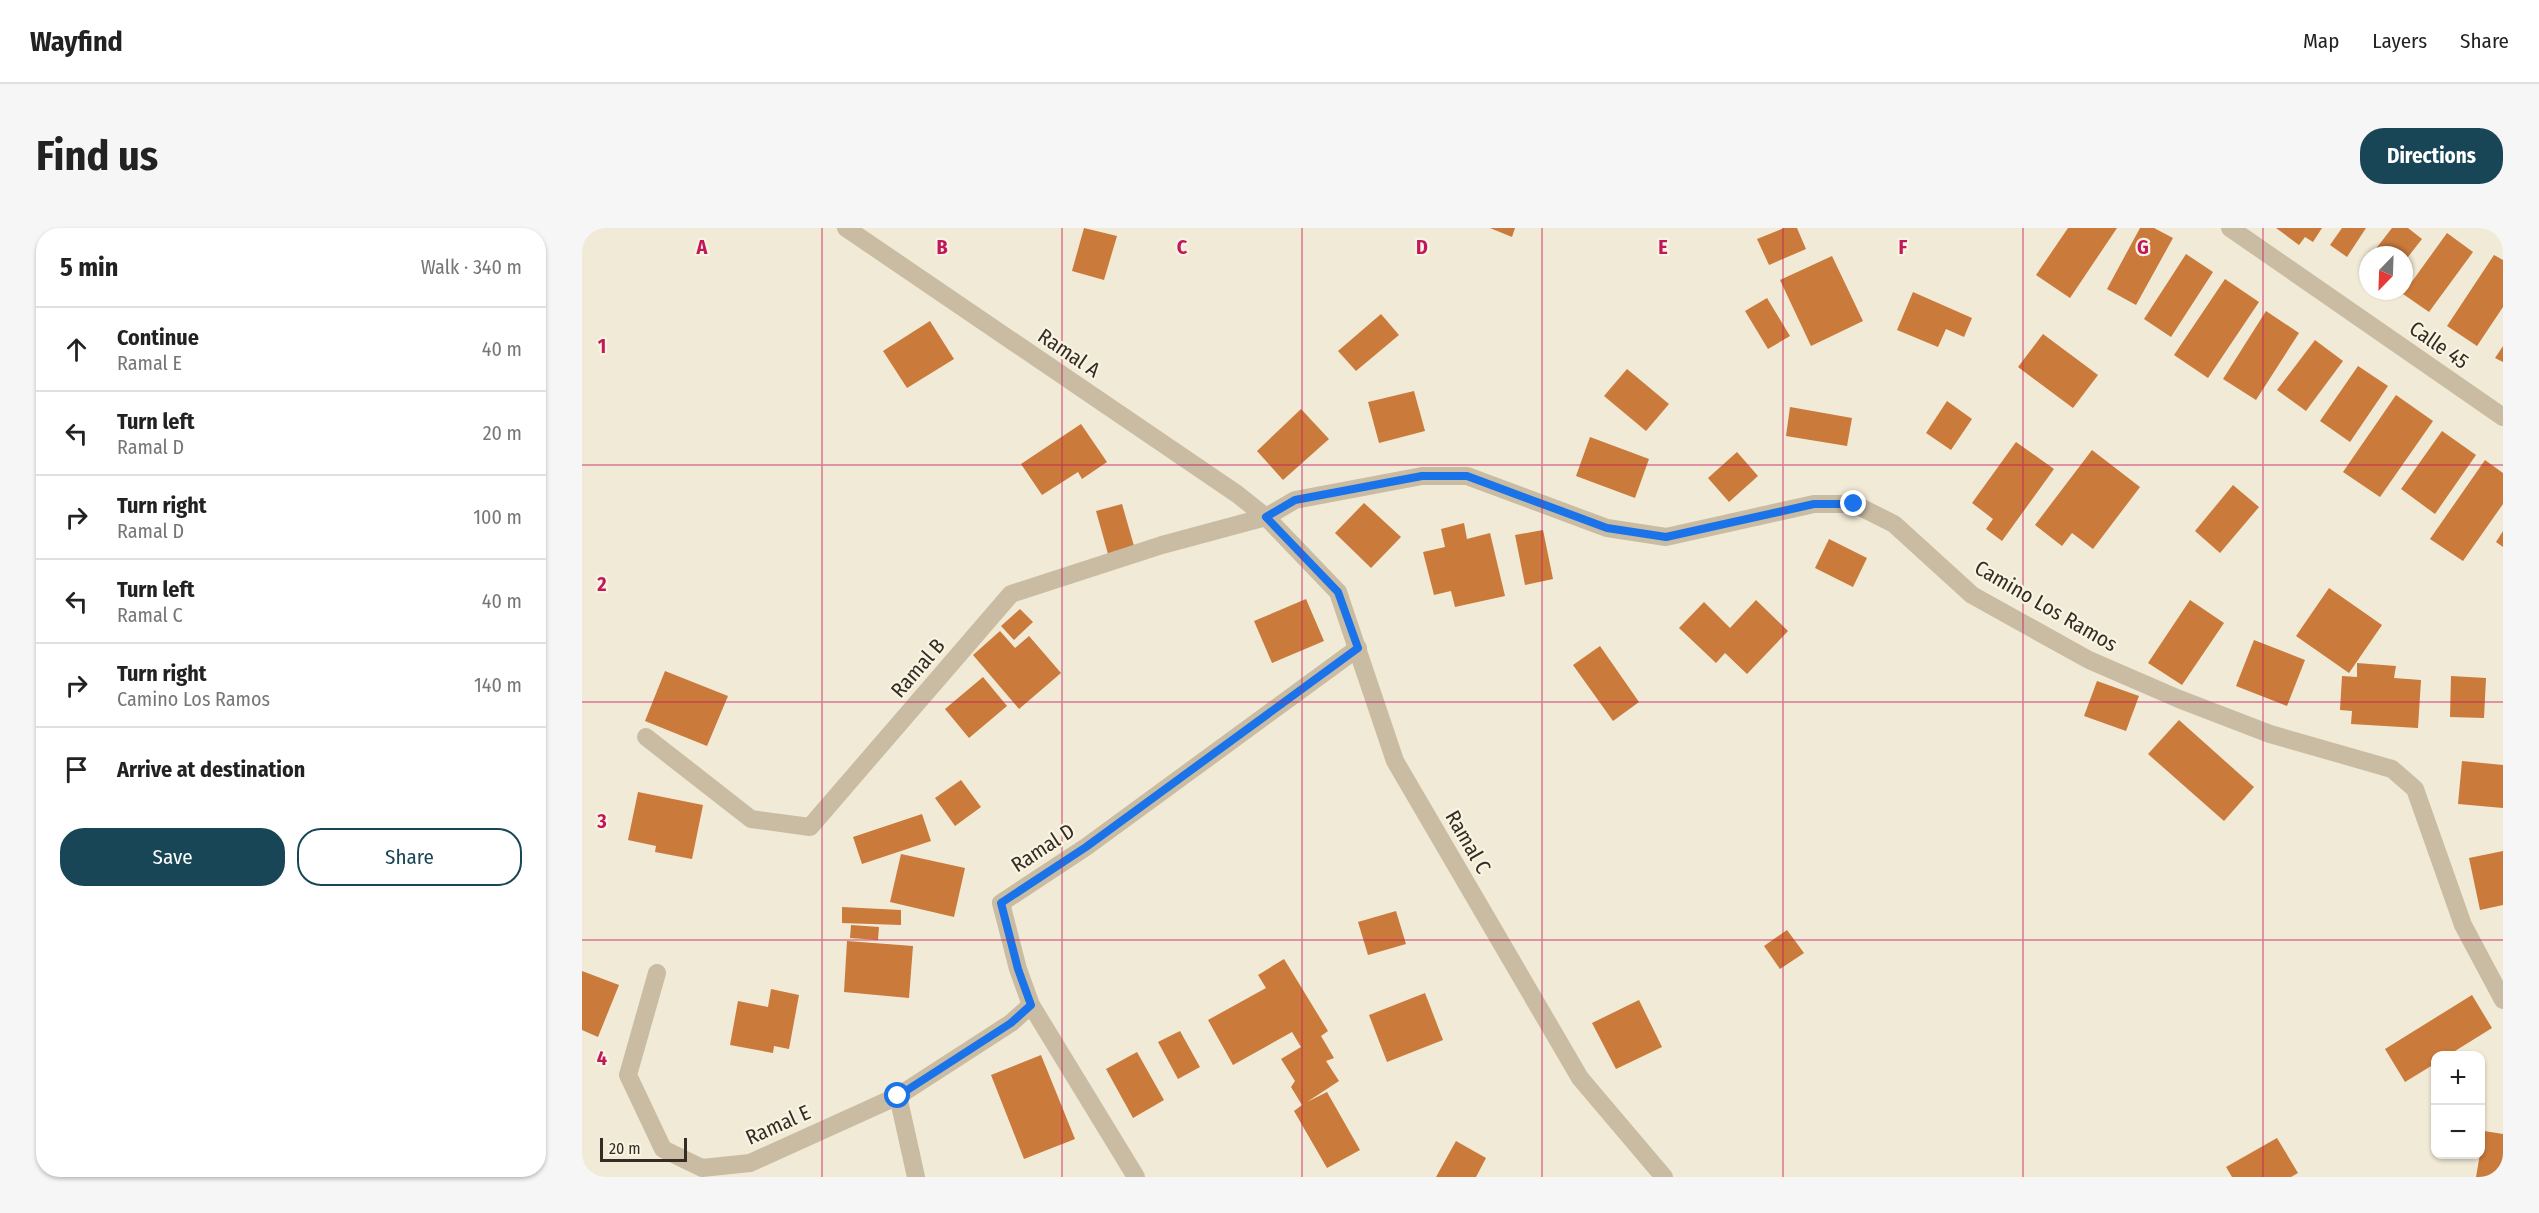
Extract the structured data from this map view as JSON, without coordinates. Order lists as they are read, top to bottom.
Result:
{
  "streets": {
    "street": [
      "Calle 45",
      "Ramal A",
      "Camino Los Ramos",
      "Ramal B",
      "Ramal C",
      "Ramal D",
      "Ramal E"
    ]
  },
  "crossings": [
    ["Ramal A", "Camino Los Ramos"],
    ["Ramal A", "Ramal B"],
    ["Ramal A", "Ramal C"],
    ["Camino Los Ramos", "Ramal B"],
    ["Camino Los Ramos", "Ramal C"],
    ["Ramal B", "Ramal C"],
    ["Ramal C", "Ramal D"],
    ["Ramal D", "Ramal E"]
  ],
  "scale_bar": "20 m",
  "north": "bottom left",
  "page": {
    "header": "Wayfind",
    "nav": ["Map", "Layers", "Share"],
    "buttons": [
      "Directions",
      ["Save", "Share"]
    ],
    "title": "Find us",
    "heading": ["5 min", "Walk · 340 m"],
    "list": [
      ["Continue", "Ramal E", "40 m"],
      ["Turn left", "Ramal D", "20 m"],
      ["Turn right", "Ramal D", "100 m"],
      ["Turn left", "Ramal C", "40 m"],
      ["Turn right", "Camino Los Ramos", "140 m"],
      "Arrive at destination"
    ],
    "map_buttons": ["+", "−"],
    "scale": "20 m"
  },
  "grid": {
    "columns": [
      "A",
      "B",
      "C",
      "D",
      "E",
      "F",
      "G"
    ],
    "rows": [
      "1",
      "2",
      "3",
      "4"
    ]
  }
}
